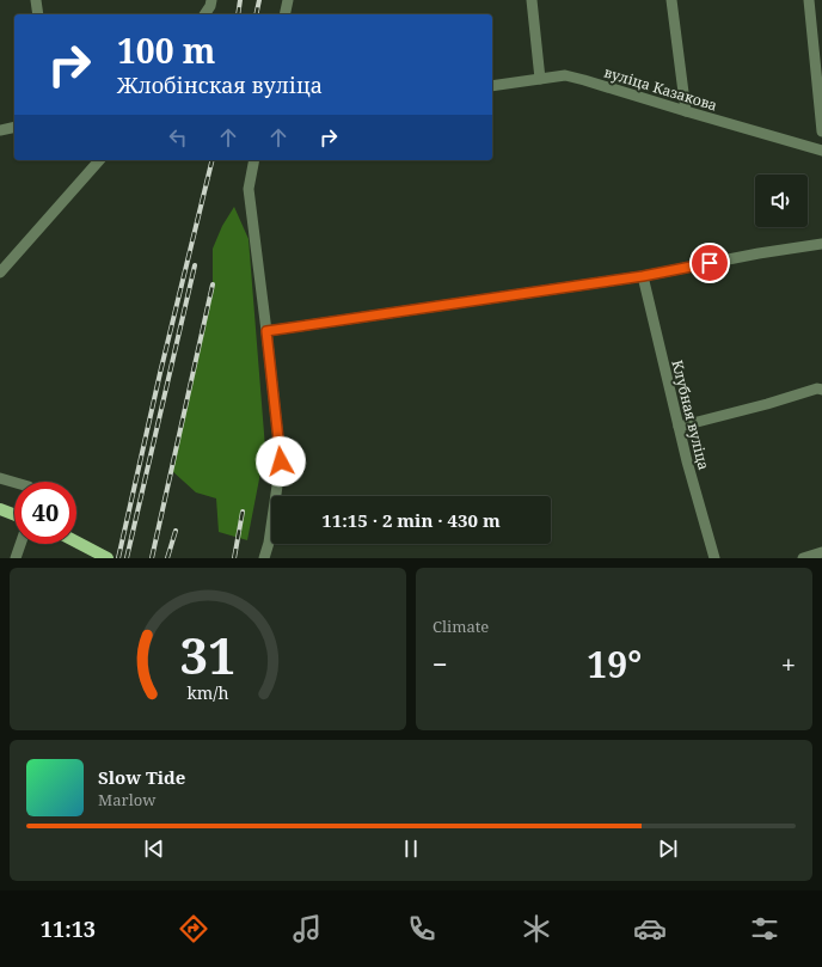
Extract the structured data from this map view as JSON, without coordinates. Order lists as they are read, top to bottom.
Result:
{
  "streets": {
    "street": ["вуліца Казакова", "Клубная вуліца"]
  },
  "page": {
    "turn": ["100 m", "Жлобінская вуліца"],
    "limit": "40",
    "trip": "11:15 · 2 min · 430 m",
    "tile": "Climate",
    "heat": ["−", "19°", "+"],
    "song": ["Slow Tide", "Marlow"],
    "tabs": "11:13",
    "gauge": ["31", "km/h"]
  }
}
